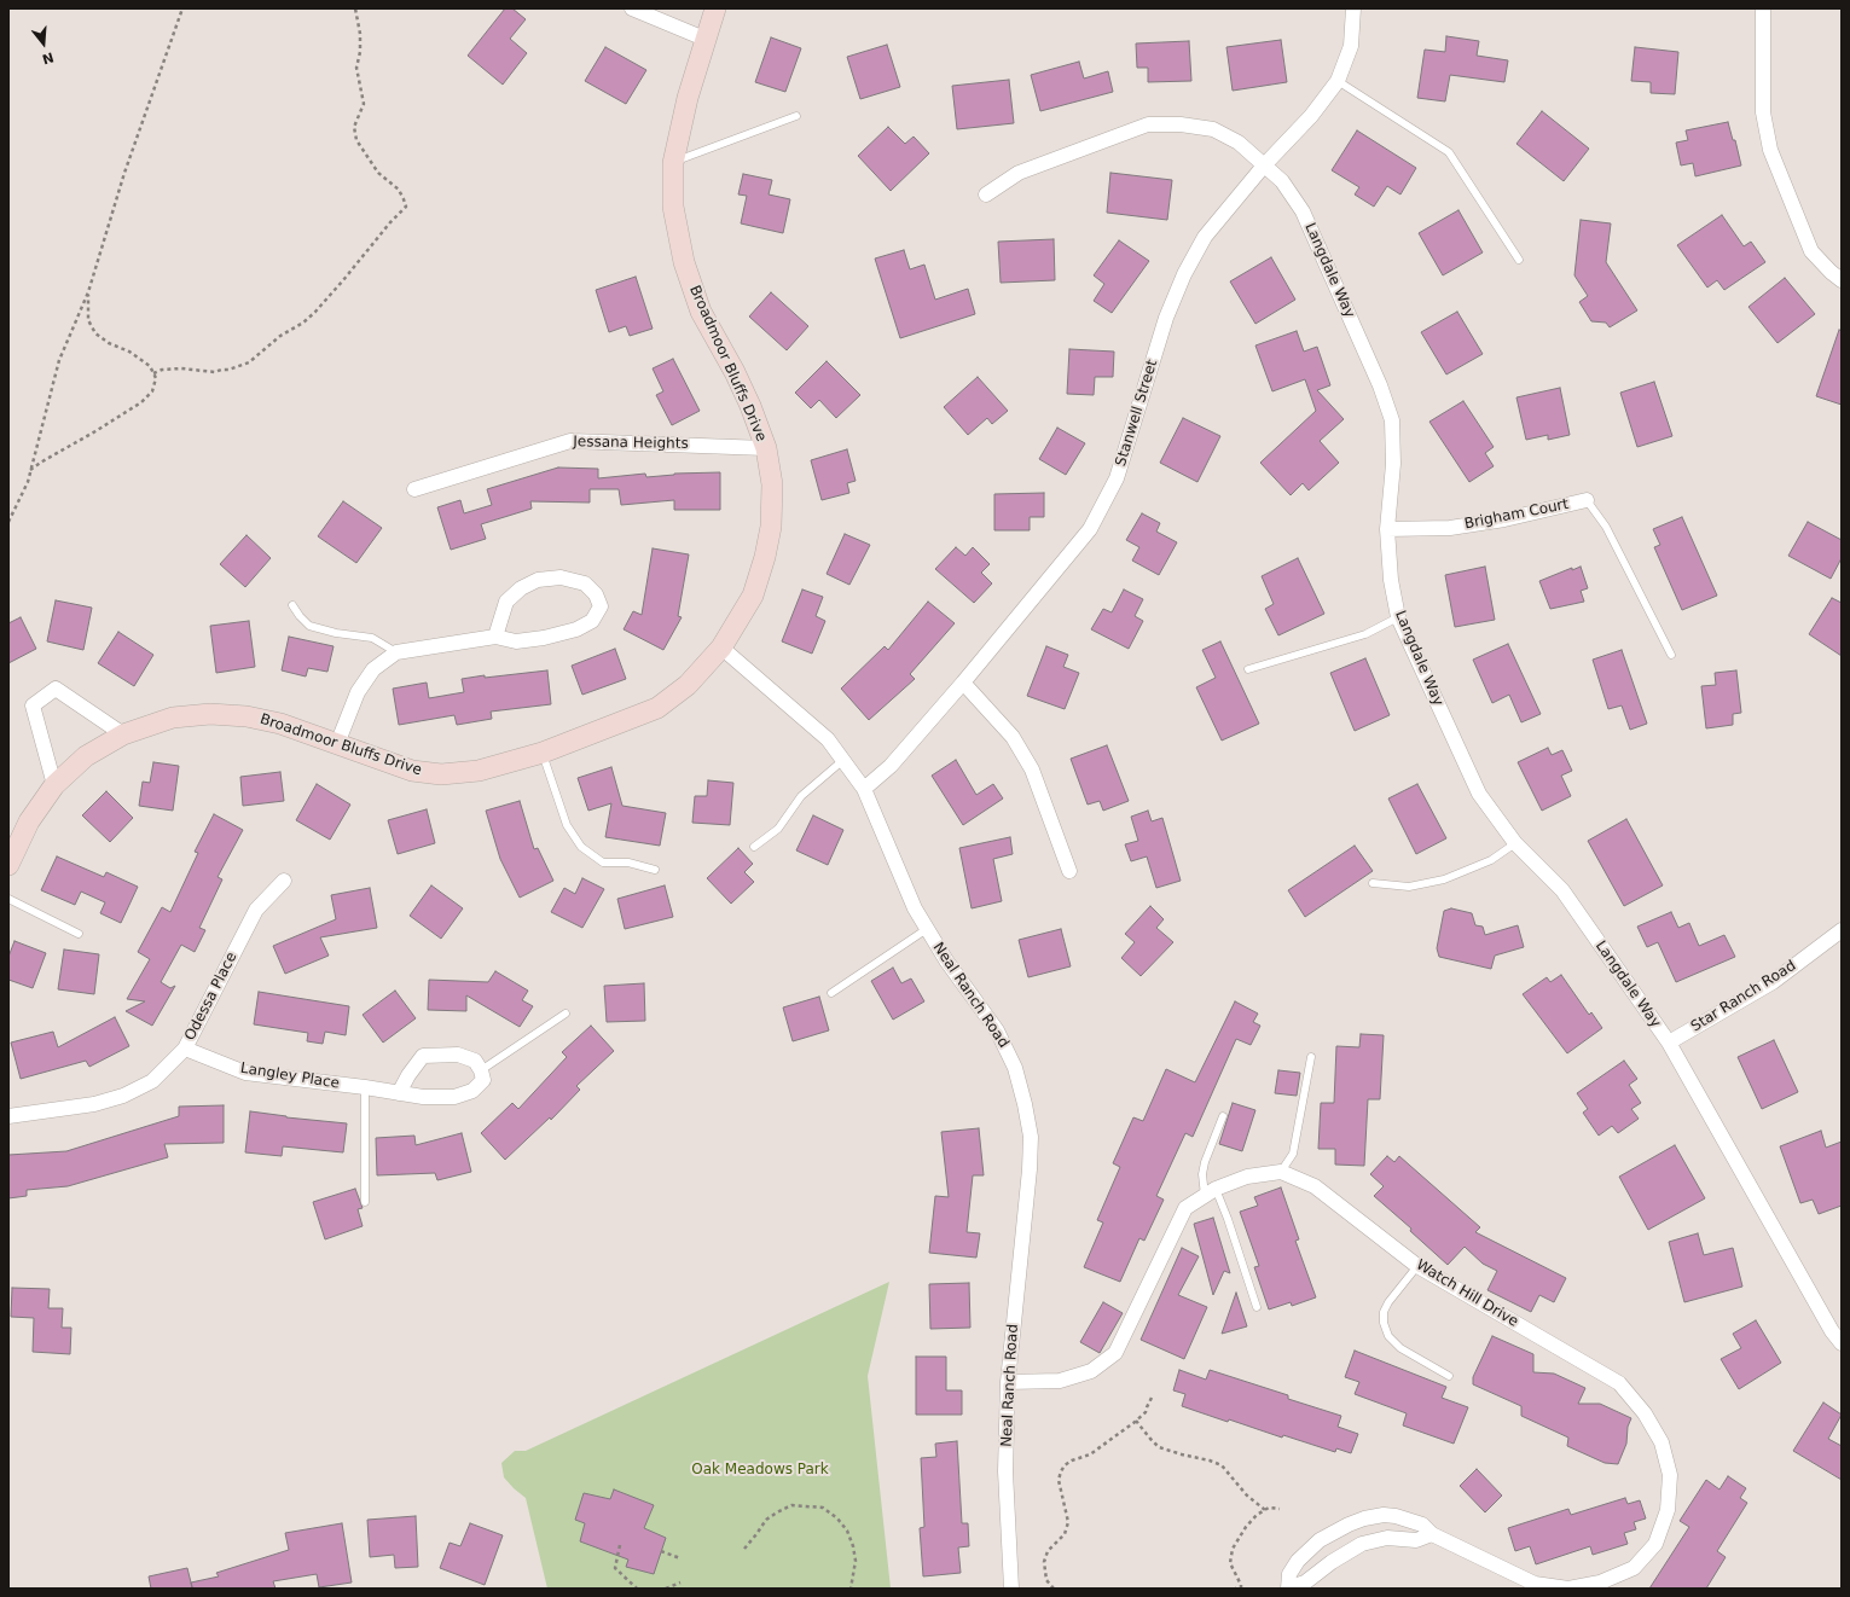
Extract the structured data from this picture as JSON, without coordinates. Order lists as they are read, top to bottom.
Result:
{
  "streets": {
    "street": [
      "Langdale Way",
      "Broadmoor Bluffs Drive",
      "Stanwell Street",
      "Jessana Heights",
      "Brigham Court",
      "Neal Ranch Road",
      "Odessa Place",
      "Star Ranch Road",
      "Langley Place",
      "Watch Hill Drive"
    ]
  },
  "crossings": [
    ["Langdale Way", "Stanwell Street"],
    ["Langdale Way", "Brigham Court"],
    ["Langdale Way", "Star Ranch Road"],
    ["Broadmoor Bluffs Drive", "Jessana Heights"],
    ["Broadmoor Bluffs Drive", "Neal Ranch Road"],
    ["Stanwell Street", "Neal Ranch Road"],
    ["Odessa Place", "Langley Place"]
  ],
  "parks": ["Oak Meadows Park"],
  "north": "bottom"
}
